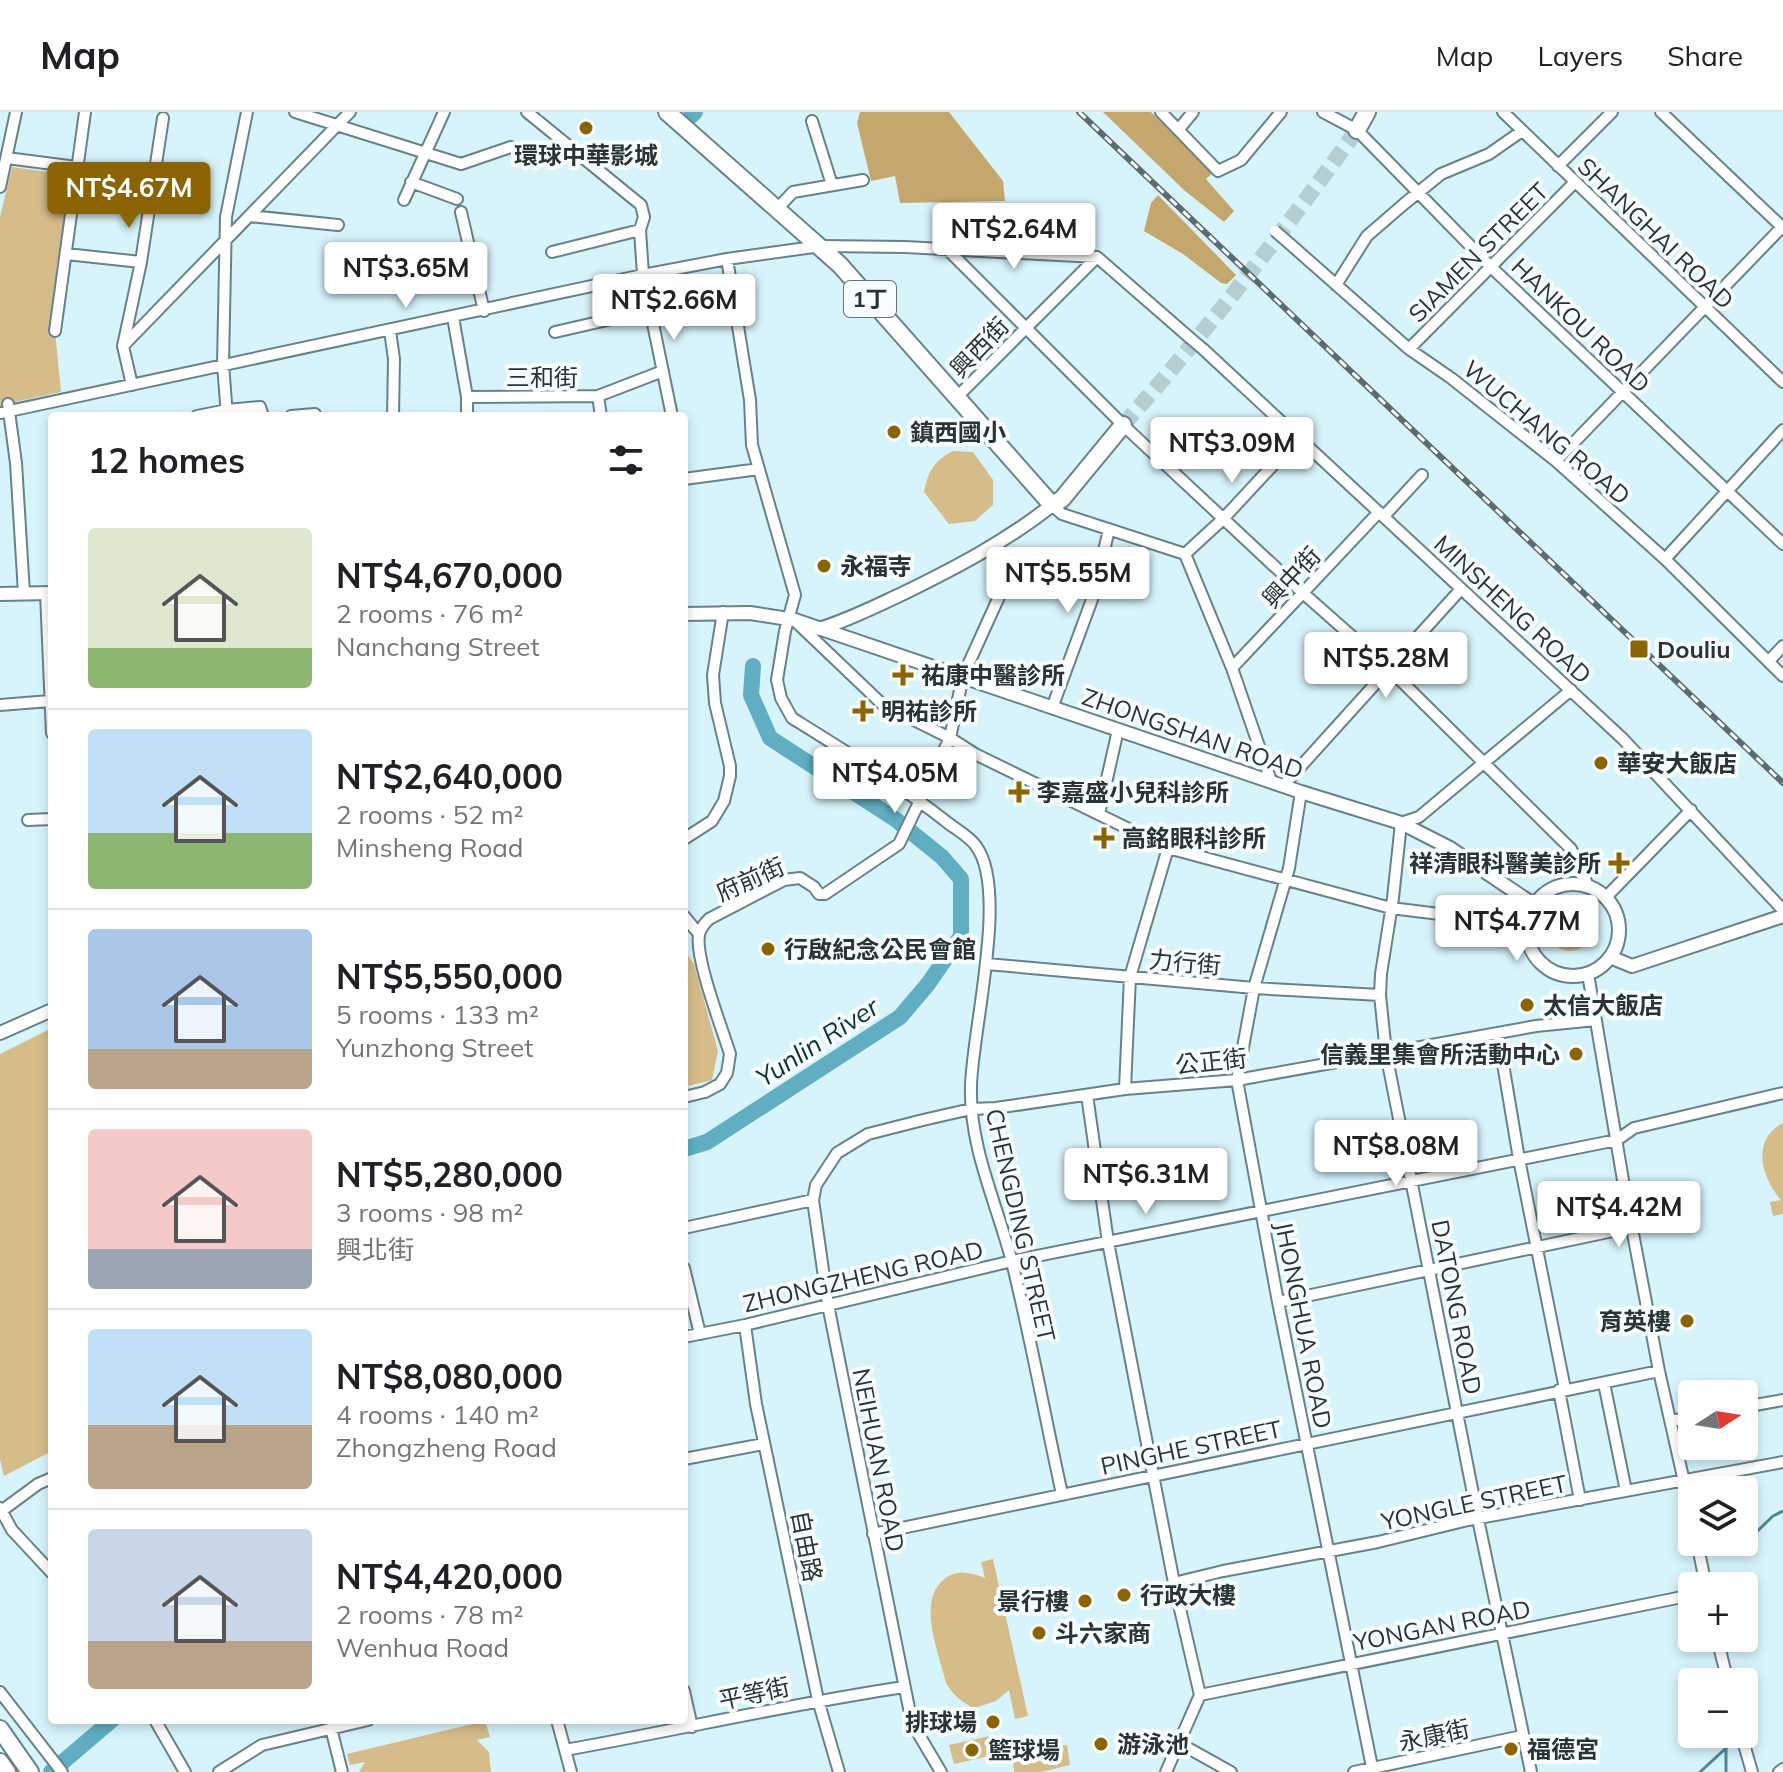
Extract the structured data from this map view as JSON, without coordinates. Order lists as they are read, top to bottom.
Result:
{
  "streets": {
    "main road": ["1丁"],
    "street": [
      "SHANGHAI ROAD",
      "SIAMEN STREET",
      "HANKOU ROAD",
      "興西街",
      "三和街",
      "WUCHANG ROAD",
      "興中街",
      "MINSHENG ROAD",
      "ZHONGSHAN ROAD",
      "府前街",
      "力行街",
      "公正街",
      "CHENGDING STREET",
      "ZHONGZHENG ROAD",
      "DATONG ROAD",
      "JHONGHUA ROAD",
      "PINGHE STREET",
      "NEIHUAN ROAD",
      "YONGLE STREET",
      "自由路",
      "YONGAN ROAD",
      "平等街",
      "永康街"
    ]
  },
  "crossings": [
    ["SHANGHAI ROAD", "SIAMEN STREET"],
    ["SIAMEN STREET", "HANKOU ROAD"],
    ["SIAMEN STREET", "WUCHANG ROAD"],
    ["1丁", "興西街"],
    ["興西街", "MINSHENG ROAD"],
    ["興中街", "MINSHENG ROAD"],
    ["ZHONGSHAN ROAD", "CHENGDING STREET"],
    ["ZHONGSHAN ROAD", "DATONG ROAD"],
    ["ZHONGSHAN ROAD", "JHONGHUA ROAD"],
    ["府前街", "CHENGDING STREET"],
    ["力行街", "CHENGDING STREET"],
    ["力行街", "DATONG ROAD"],
    ["力行街", "JHONGHUA ROAD"],
    ["公正街", "CHENGDING STREET"],
    ["公正街", "DATONG ROAD"],
    ["公正街", "JHONGHUA ROAD"],
    ["公正街", "NEIHUAN ROAD"],
    ["CHENGDING STREET", "ZHONGZHENG ROAD"],
    ["CHENGDING STREET", "PINGHE STREET"],
    ["ZHONGZHENG ROAD", "DATONG ROAD"],
    ["ZHONGZHENG ROAD", "JHONGHUA ROAD"],
    ["ZHONGZHENG ROAD", "NEIHUAN ROAD"],
    ["ZHONGZHENG ROAD", "自由路"],
    ["DATONG ROAD", "PINGHE STREET"],
    ["DATONG ROAD", "YONGLE STREET"],
    ["DATONG ROAD", "YONGAN ROAD"],
    ["DATONG ROAD", "永康街"],
    ["JHONGHUA ROAD", "PINGHE STREET"],
    ["JHONGHUA ROAD", "YONGLE STREET"],
    ["JHONGHUA ROAD", "YONGAN ROAD"],
    ["JHONGHUA ROAD", "永康街"],
    ["PINGHE STREET", "NEIHUAN ROAD"],
    ["NEIHUAN ROAD", "平等街"],
    ["自由路", "平等街"]
  ],
  "water": ["Yunlin River"],
  "places": {
    "other": [
      "環球中華影城",
      "鎮西國小",
      "永福寺",
      "華安大飯店",
      "行啟紀念公民會館",
      "太信大飯店",
      "信義里集會所活動中心",
      "育英樓",
      "行政大樓",
      "景行樓",
      "斗六家商",
      "排球場",
      "游泳池",
      "福德宮",
      "籃球場"
    ],
    "transit": ["Douliu"],
    "health": [
      "祐康中醫診所",
      "明祐診所",
      "李嘉盛小兒科診所",
      "高銘眼科診所",
      "祥清眼科醫美診所"
    ]
  },
  "north": "right",
  "page": {
    "header": "Map",
    "nav": ["Map", "Layers", "Share"],
    "price": [
      "NT$4.67M",
      "NT$2.64M",
      "NT$3.65M",
      "NT$2.66M",
      "NT$3.09M",
      "NT$5.55M",
      "NT$5.28M",
      "NT$4.05M",
      "NT$4.77M",
      "NT$8.08M",
      "NT$6.31M",
      "NT$4.42M"
    ],
    "heading": "12 homes",
    "list": [
      {
        "name": "NT$4,670,000",
        "note": "2 rooms · 76 m² · Nanchang Street"
      },
      {
        "name": "NT$2,640,000",
        "note": "2 rooms · 52 m² · Minsheng Road"
      },
      {
        "name": "NT$5,550,000",
        "note": "5 rooms · 133 m² · Yunzhong Street"
      },
      {
        "name": "NT$5,280,000",
        "note": "3 rooms · 98 m² · 興北街"
      },
      {
        "name": "NT$8,080,000",
        "note": "4 rooms · 140 m² · Zhongzheng Road"
      },
      {
        "name": "NT$4,420,000",
        "note": "2 rooms · 78 m² · Wenhua Road"
      }
    ],
    "map_buttons": ["+", "−"]
  }
}
